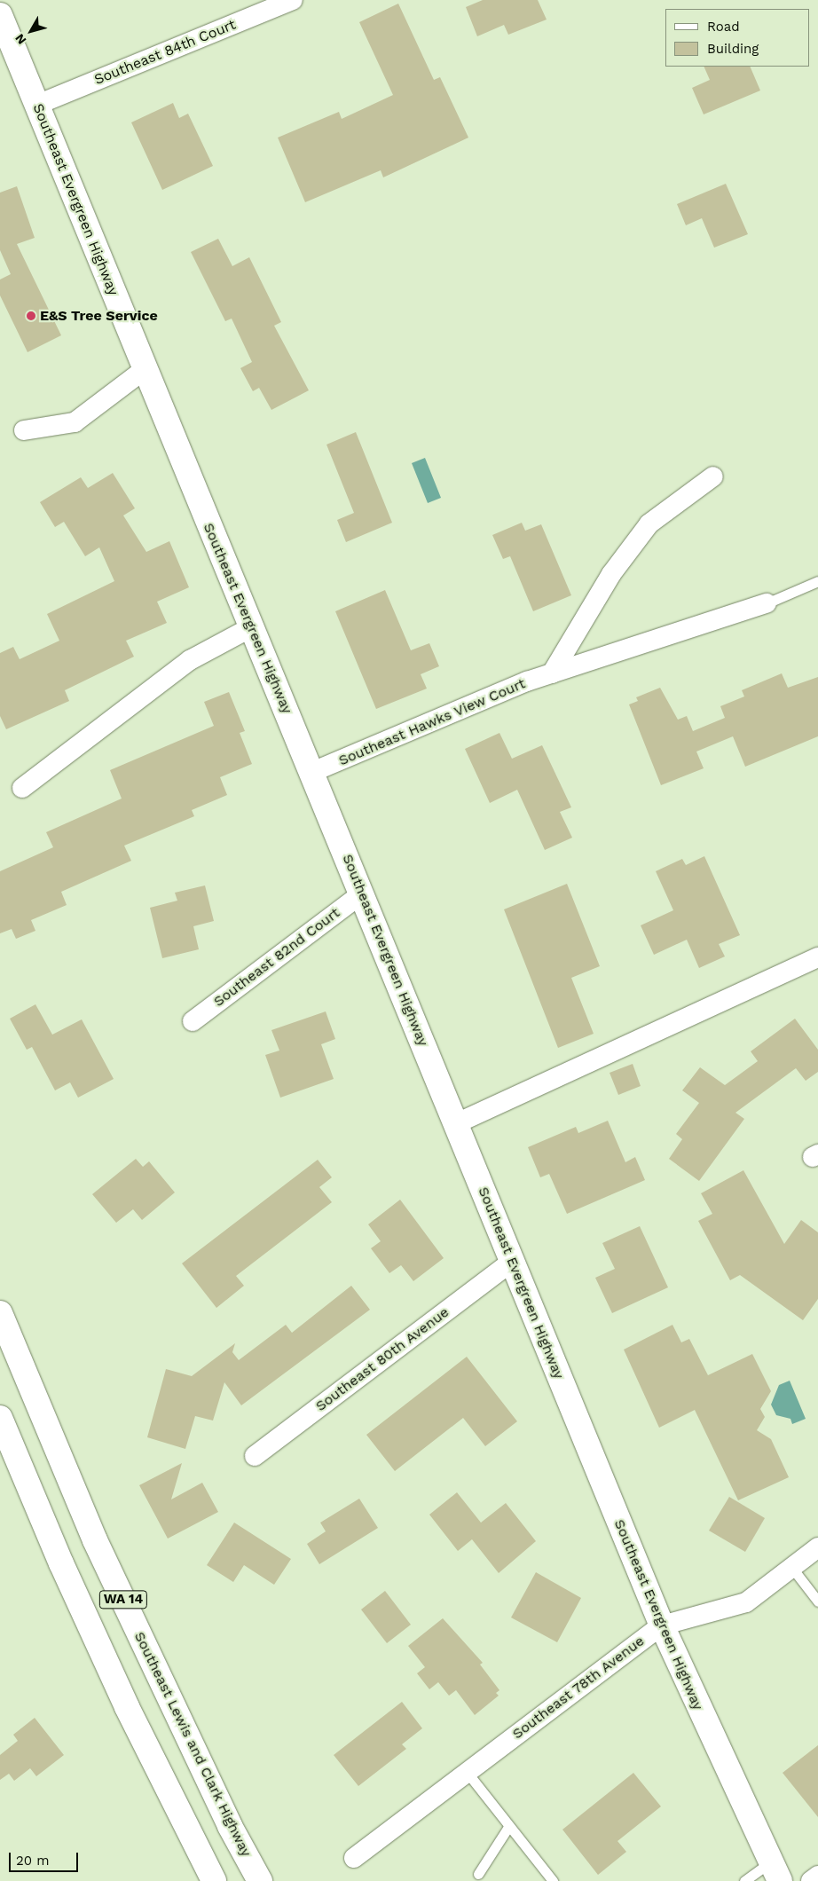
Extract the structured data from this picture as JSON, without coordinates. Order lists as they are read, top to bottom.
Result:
{
  "streets": {
    "main road": ["Southeast Evergreen Highway", "WA 14", "Southeast Lewis and Clark Highway"],
    "street": [
      "Southeast 84th Court",
      "Southeast Hawks View Court",
      "Southeast 82nd Court",
      "Southeast 80th Avenue",
      "Southeast 78th Avenue"
    ]
  },
  "crossings": [
    ["Southeast 84th Court", "Southeast Evergreen Highway"],
    ["Southeast Evergreen Highway", "Southeast Hawks View Court"],
    ["Southeast Evergreen Highway", "Southeast 82nd Court"],
    ["Southeast Evergreen Highway", "Southeast 80th Avenue"],
    ["Southeast Evergreen Highway", "Southeast 78th Avenue"]
  ],
  "places": ["E&S Tree Service"],
  "legend": ["Road", "Building"],
  "scale_bar": "20 m",
  "north": "bottom left"
}
